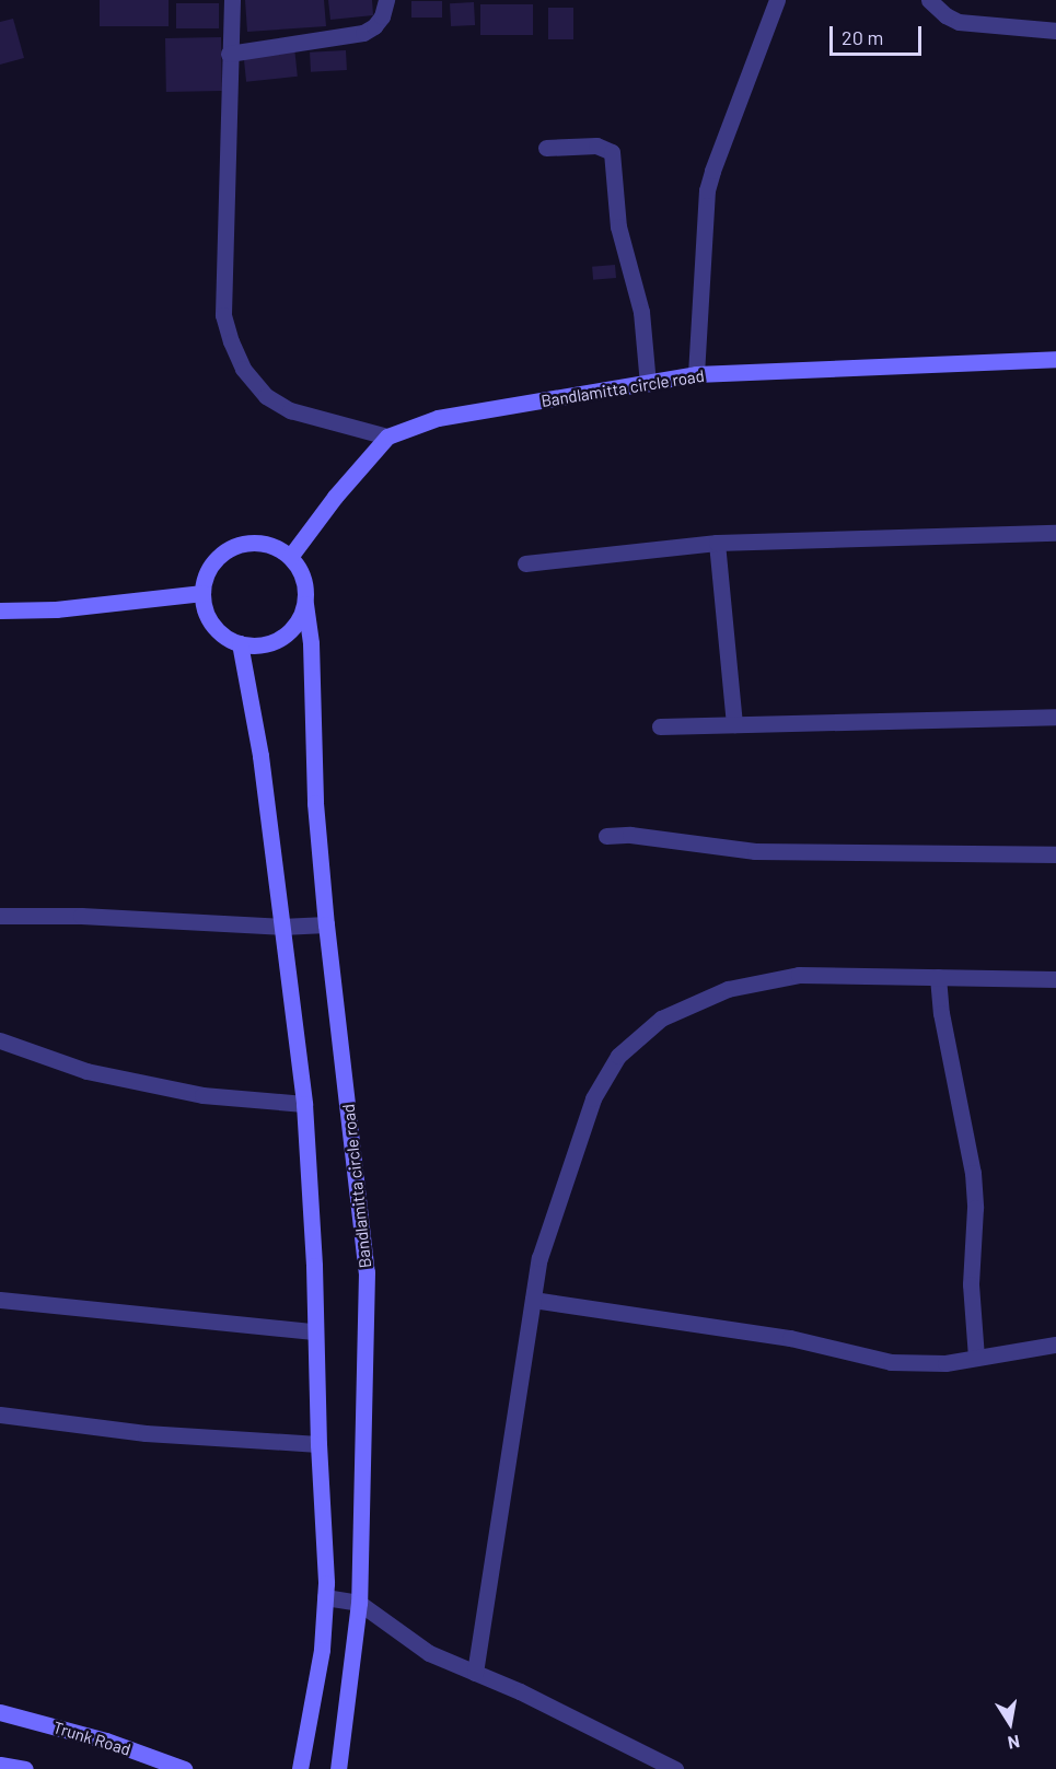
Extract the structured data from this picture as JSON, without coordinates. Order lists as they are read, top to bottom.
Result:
{
  "streets": {
    "street": ["Bandlamitta circle road", "Trunk Road"]
  },
  "scale_bar": "20 m",
  "north": "bottom"
}
